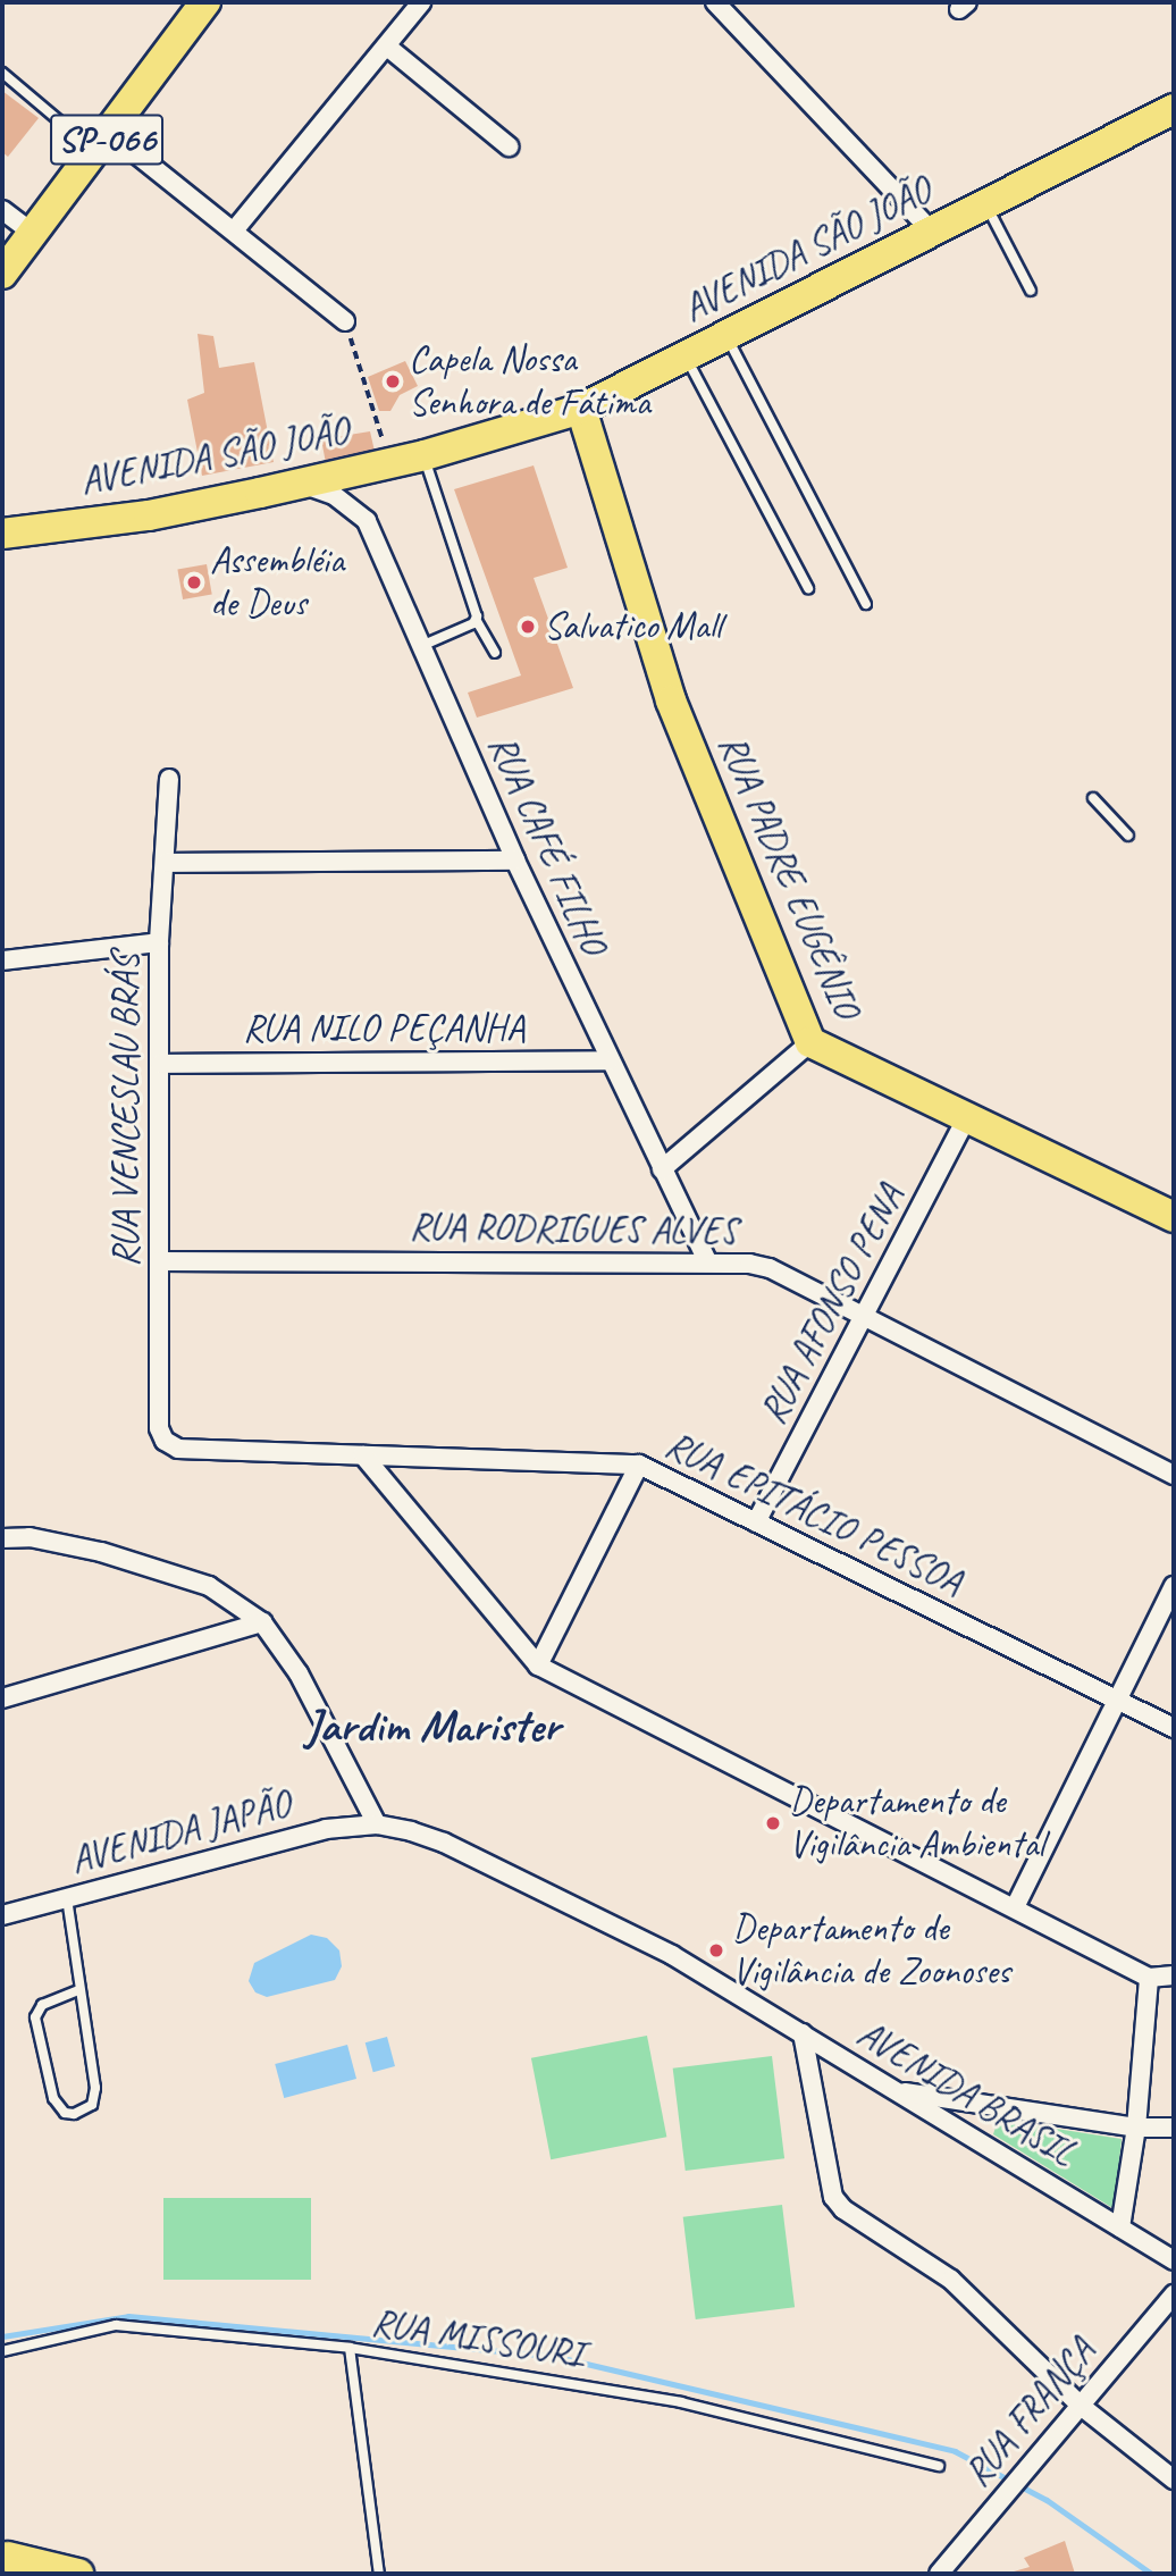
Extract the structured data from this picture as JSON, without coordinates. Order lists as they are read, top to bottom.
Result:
{
  "streets": {
    "main road": ["SP-066", "AVENIDA SÃO JOÃO", "RUA PADRE EUGÊNIO"],
    "street": [
      "RUA CAFÉ FILHO",
      "RUA NILO PEÇANHA",
      "RUA VENCESLAU BRÁS",
      "RUA RODRIGUES ALVES",
      "RUA AFONSO PENA",
      "RUA EPITÁCIO PESSOA",
      "AVENIDA JAPÃO",
      "AVENIDA BRASIL",
      "RUA FRANÇA"
    ],
    "lane": ["RUA MISSOURI"]
  },
  "crossings": [
    ["AVENIDA SÃO JOÃO", "RUA CAFÉ FILHO"],
    ["AVENIDA SÃO JOÃO", "RUA PADRE EUGÊNIO"],
    ["RUA CAFÉ FILHO", "RUA NILO PEÇANHA"],
    ["RUA CAFÉ FILHO", "RUA RODRIGUES ALVES"],
    ["RUA PADRE EUGÊNIO", "RUA AFONSO PENA"],
    ["RUA NILO PEÇANHA", "RUA VENCESLAU BRÁS"],
    ["RUA VENCESLAU BRÁS", "RUA RODRIGUES ALVES"],
    ["RUA VENCESLAU BRÁS", "RUA EPITÁCIO PESSOA"],
    ["RUA RODRIGUES ALVES", "RUA AFONSO PENA"],
    ["RUA AFONSO PENA", "RUA EPITÁCIO PESSOA"],
    ["AVENIDA JAPÃO", "AVENIDA BRASIL"]
  ],
  "districts": ["Jardim Marister"],
  "places": [
    "Capela Nossa Senhora de Fátima",
    "Assembléia de Deus",
    "Salvatico Mall",
    "Departamento de Vigilância Ambiental",
    "Departamento de Vigilância de Zoonoses"
  ]
}
